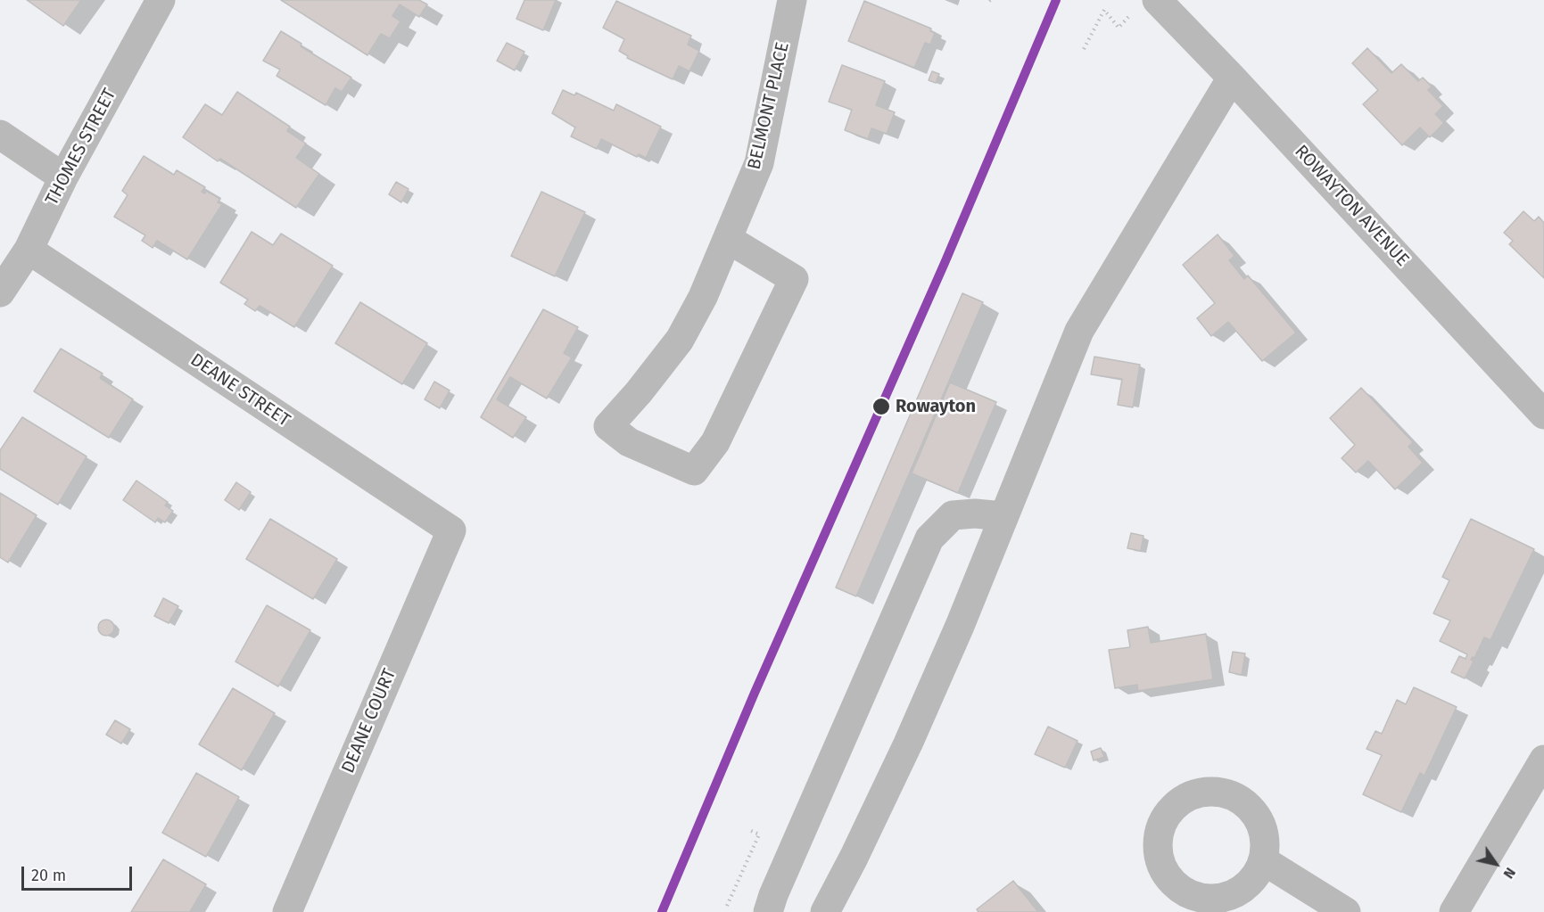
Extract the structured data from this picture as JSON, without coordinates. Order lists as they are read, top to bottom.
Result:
{
  "streets": {
    "street": [
      "BELMONT PLACE",
      "THOMES STREET",
      "ROWAYTON AVENUE",
      "DEANE STREET",
      "DEANE COURT"
    ]
  },
  "crossings": [
    ["THOMES STREET", "DEANE STREET"],
    ["DEANE STREET", "DEANE COURT"]
  ],
  "places": ["Rowayton"],
  "scale_bar": "20 m",
  "north": "bottom right"
}
